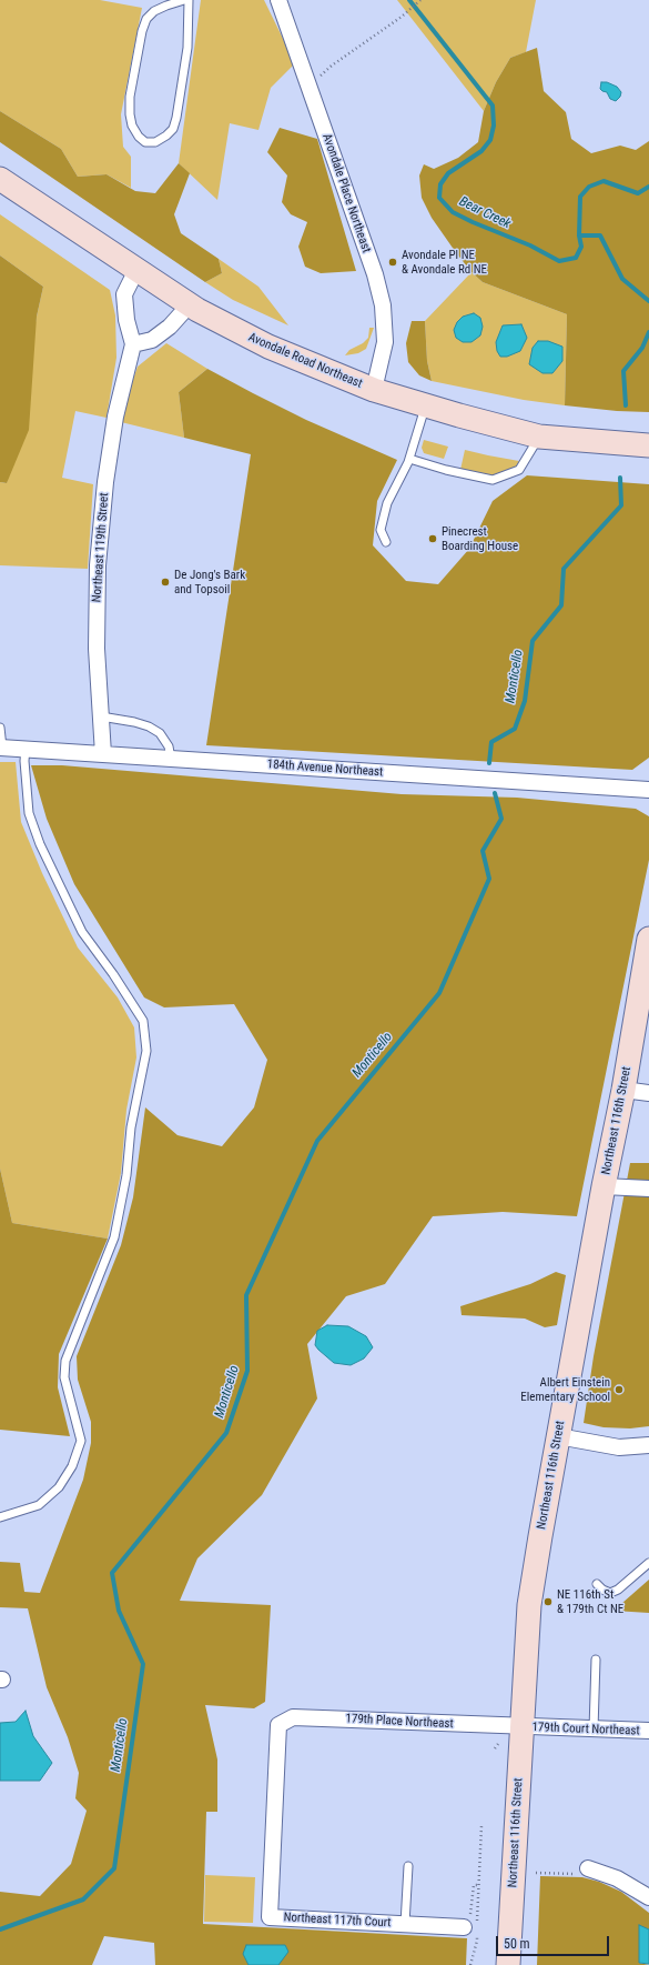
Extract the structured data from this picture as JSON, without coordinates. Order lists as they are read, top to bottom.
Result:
{
  "streets": {
    "street": [
      "Avondale Place Northeast",
      "Avondale Road Northeast",
      "Northeast 119th Street",
      "184th Avenue Northeast",
      "Northeast 116th Street",
      "179th Place Northeast",
      "179th Court Northeast",
      "Northeast 117th Court"
    ]
  },
  "crossings": [
    ["Avondale Place Northeast", "Avondale Road Northeast"],
    ["Avondale Road Northeast", "Northeast 119th Street"],
    ["Northeast 119th Street", "184th Avenue Northeast"],
    ["Northeast 116th Street", "179th Place Northeast"],
    ["Northeast 116th Street", "179th Court Northeast"],
    ["179th Place Northeast", "179th Court Northeast"],
    ["179th Place Northeast", "Northeast 117th Court"]
  ],
  "water": ["Bear Creek", "Monticello"],
  "places": [
    "Avondale Pl NE & Avondale Rd NE",
    "Pinecrest Boarding House",
    "De Jong's Bark and Topsoil",
    "Albert Einstein Elementary School",
    "NE 116th St & 179th Ct NE"
  ],
  "scale_bar": "50 m"
}
